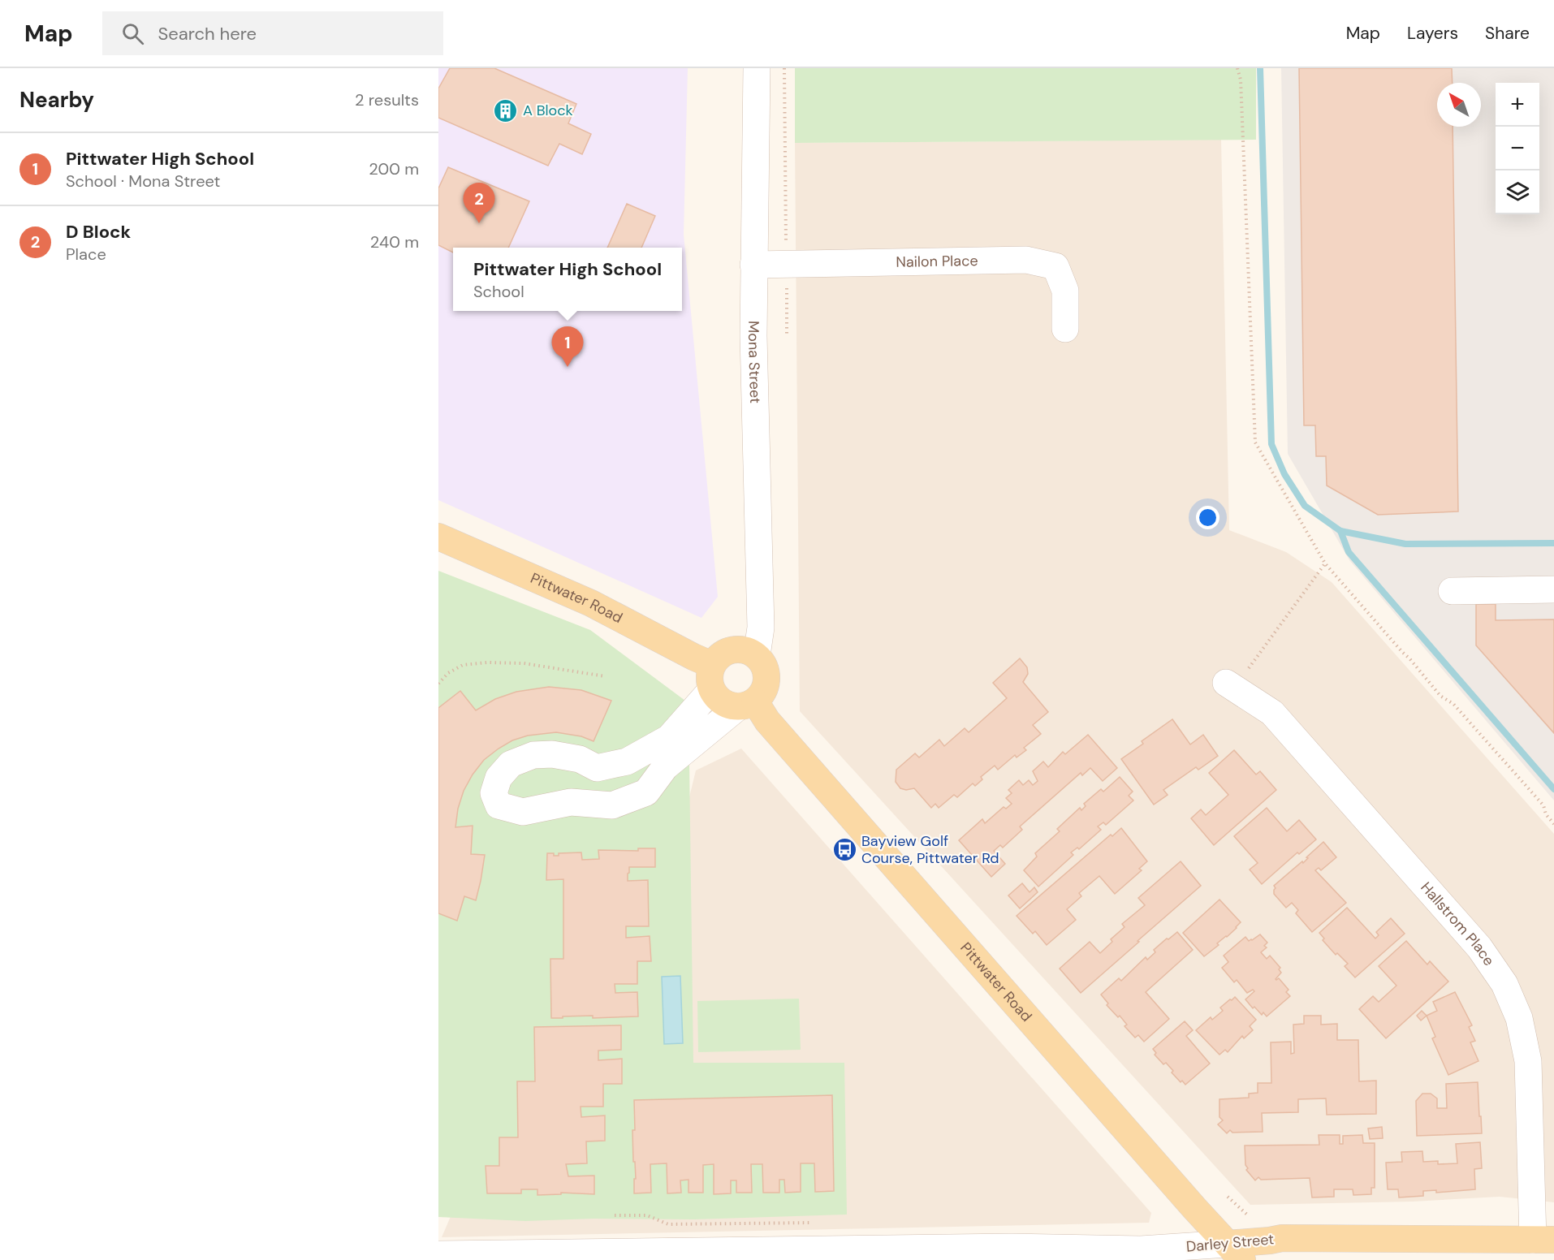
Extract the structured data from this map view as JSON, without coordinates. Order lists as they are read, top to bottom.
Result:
{
  "streets": {
    "main road": ["Pittwater Road", "Darley Street"],
    "street": ["Nailon Place", "Mona Street", "Hallstrom Place"]
  },
  "crossings": [
    ["Nailon Place", "Mona Street"],
    ["Mona Street", "Pittwater Road"],
    ["Pittwater Road", "Darley Street"],
    ["Hallstrom Place", "Darley Street"]
  ],
  "places": {
    "building": ["A Block"],
    "bus stop": ["Bayview Golf Course, Pittwater Rd"]
  },
  "north": "top left",
  "page": {
    "header": "Map",
    "search": "Search here",
    "nav": ["Map", "Layers", "Share"],
    "heading": ["Nearby", "2 results"],
    "map_buttons": ["+", "−"],
    "list": [
      {
        "mark": "1",
        "name": "Pittwater High School",
        "note": "School · Mona Street",
        "value": "200 m"
      },
      {
        "mark": "2",
        "name": "D Block",
        "note": "Place",
        "value": "240 m"
      }
    ],
    "pins": ["2", "1"],
    "popup": ["Pittwater High School", "School"]
  }
}
